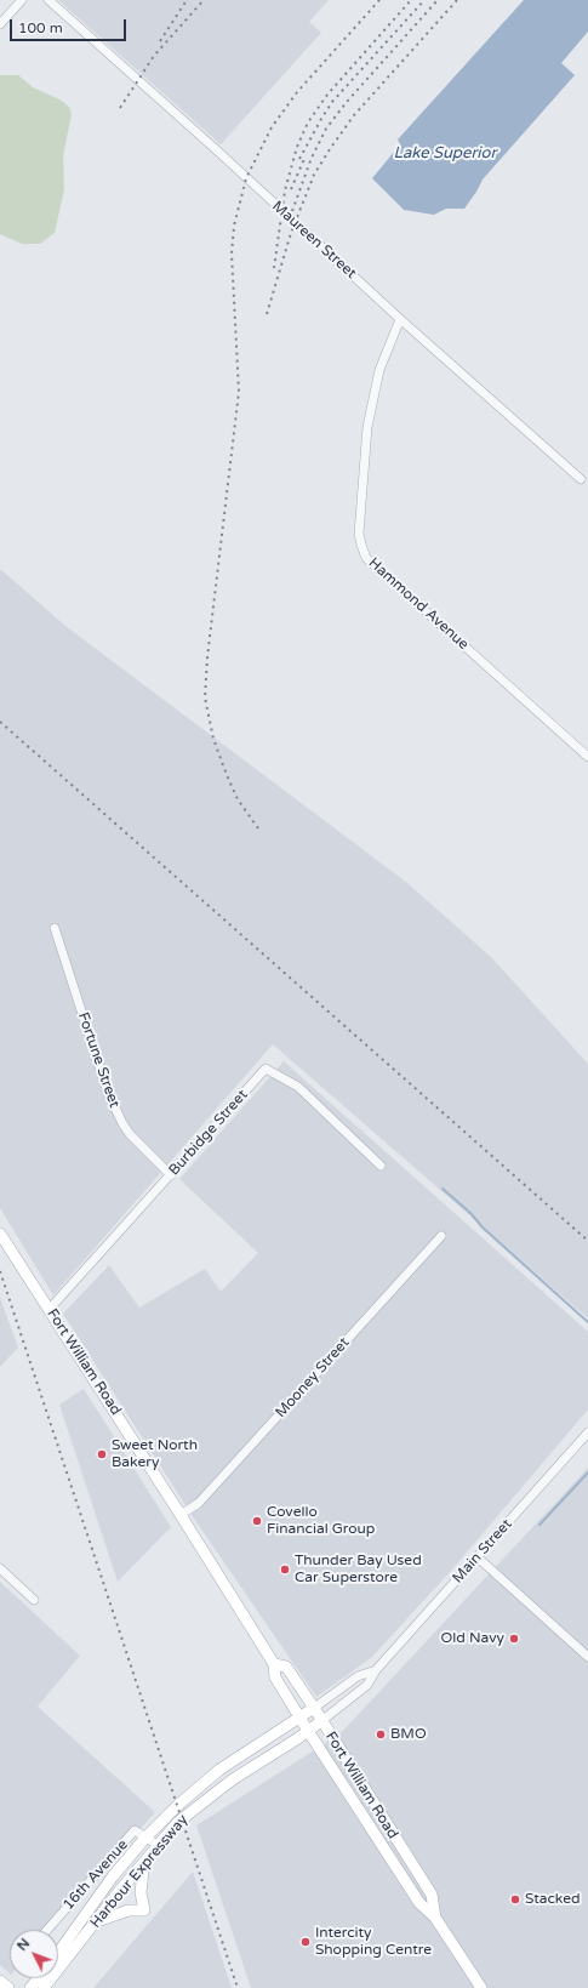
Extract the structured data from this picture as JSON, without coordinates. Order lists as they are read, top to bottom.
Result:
{
  "streets": {
    "main road": ["Fort William Road", "Harbour Expressway"],
    "street": [
      "Maureen Street",
      "Hammond Avenue",
      "Fortune Street",
      "Burbidge Street",
      "Mooney Street",
      "Main Street",
      "16th Avenue"
    ]
  },
  "crossings": [
    ["Maureen Street", "Hammond Avenue"],
    ["Fortune Street", "Burbidge Street"],
    ["Burbidge Street", "Fort William Road"],
    ["Fort William Road", "Mooney Street"],
    ["Fort William Road", "Main Street"],
    ["Fort William Road", "Harbour Expressway"],
    ["Main Street", "Harbour Expressway"],
    ["Harbour Expressway", "16th Avenue"]
  ],
  "water": ["Lake Superior"],
  "places": [
    "Sweet North Bakery",
    "Covello Financial Group",
    "Thunder Bay Used Car Superstore",
    "Old Navy",
    "BMO",
    "Stacked",
    "Intercity Shopping Centre"
  ],
  "scale_bar": "100 m",
  "north": "top left"
}
